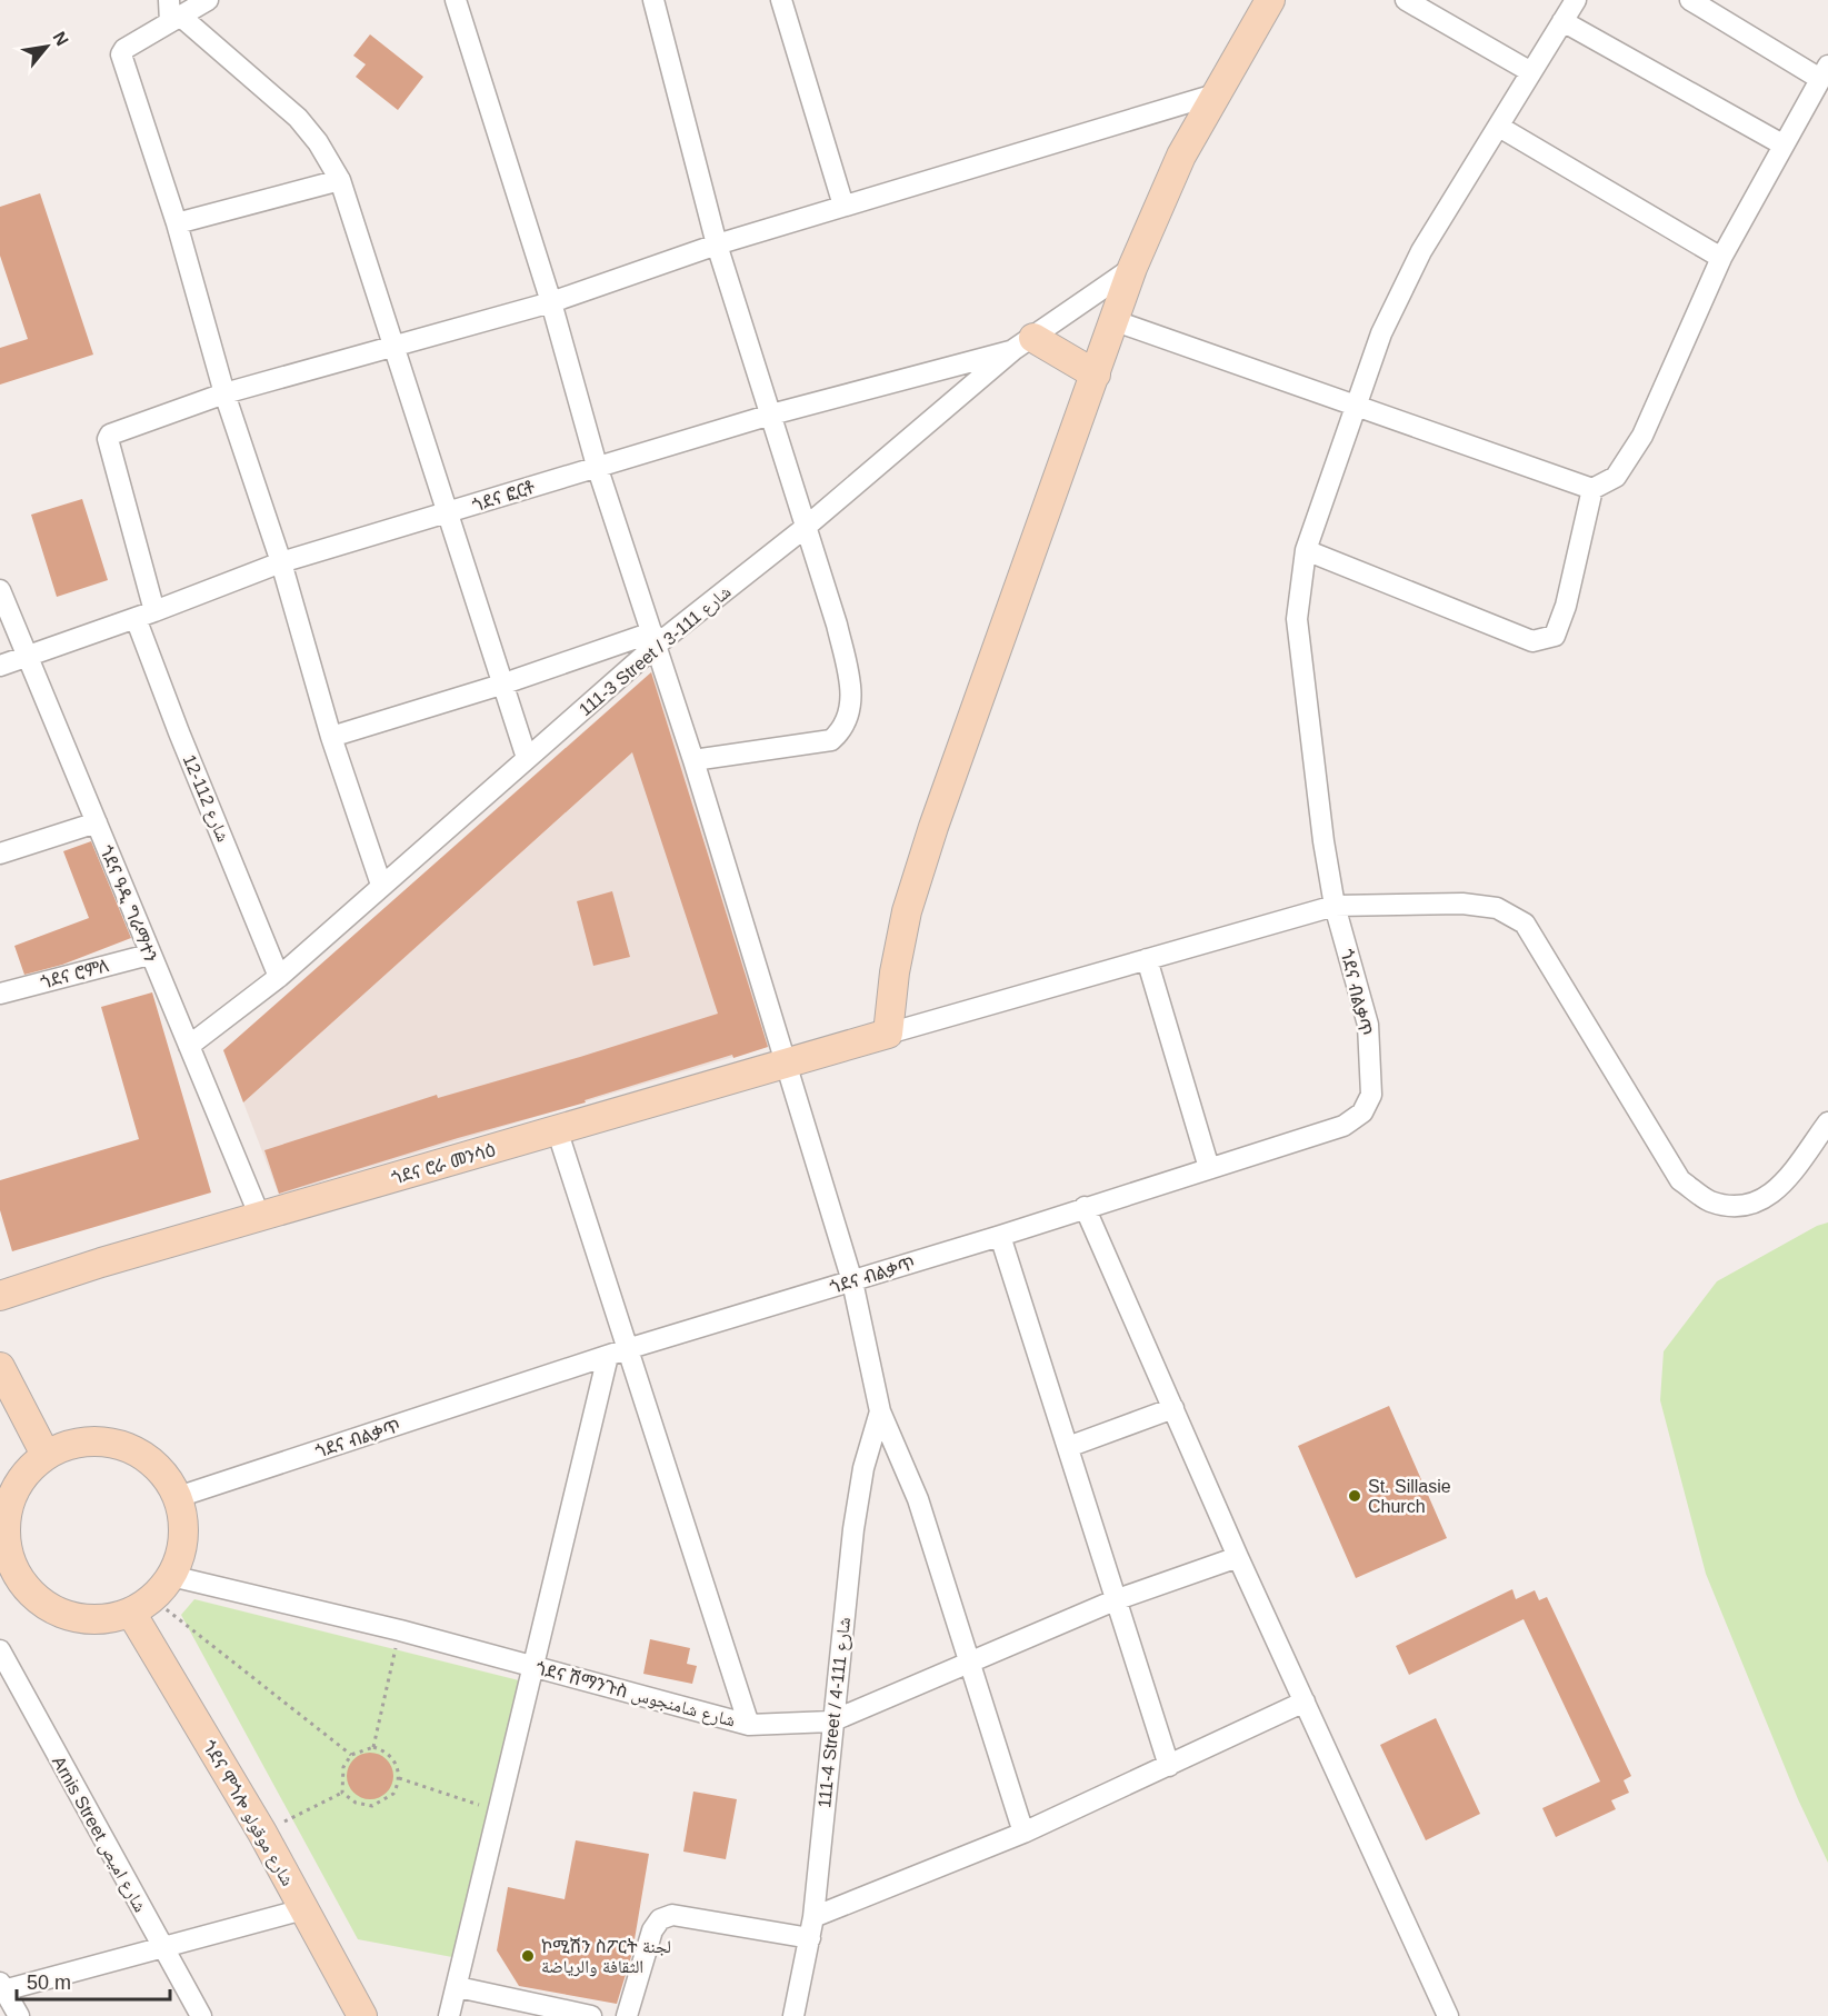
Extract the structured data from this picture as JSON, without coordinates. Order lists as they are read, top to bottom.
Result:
{
  "streets": {
    "main road": ["ጎደና ሮራ መንሳዕ", "ጎደና ሞጎሎ شارع موقولو"],
    "street": [
      "ጎደና ፎርቶ",
      "111-3 Street / شارع 111-3",
      "شارع 112-12",
      "ጎደና ዓዲ ግራማተን",
      "ጎደና ሮምለ",
      "ጎደና ብልቃጥ",
      "ጎደና ሽማንጉስ شارع شامنجوس",
      "111-4 Street / شارع 111-4",
      "Arnis Street شارع اميص"
    ]
  },
  "crossings": [
    ["ጎደና ፎርቶ", "111-3 Street / شارع 111-3"],
    ["ጎደና ፎርቶ", "شارع 112-12"],
    ["ጎደና ፎርቶ", "ጎደና ዓዲ ግራማተን"],
    ["111-3 Street / شارع 111-3", "شارع 112-12"],
    ["111-3 Street / شارع 111-3", "ጎደና ዓዲ ግራማተን"],
    ["ጎደና ዓዲ ግራማተን", "ጎደና ሮምለ"],
    ["ጎደና ዓዲ ግራማተን", "ጎደና ሮራ መንሳዕ"],
    ["ጎደና ብልቃጥ", "ጎደና ሽማንጉስ شارع شامنجوس"],
    ["ጎደና ብልቃጥ", "ጎደና ሞጎሎ شارع موقولو"],
    ["ጎደና ሽማንጉስ شارع شامنجوس", "111-4 Street / شارع 111-4"],
    ["ጎደና ሽማንጉስ شارع شامنجوس", "ጎደና ሞጎሎ شارع موقولو"]
  ],
  "places": ["St. Sillasie Church", "ኮሚሽን ስፖርት لجنة الثقافة والرياضة"],
  "scale_bar": "50 m",
  "north": "top right"
}
